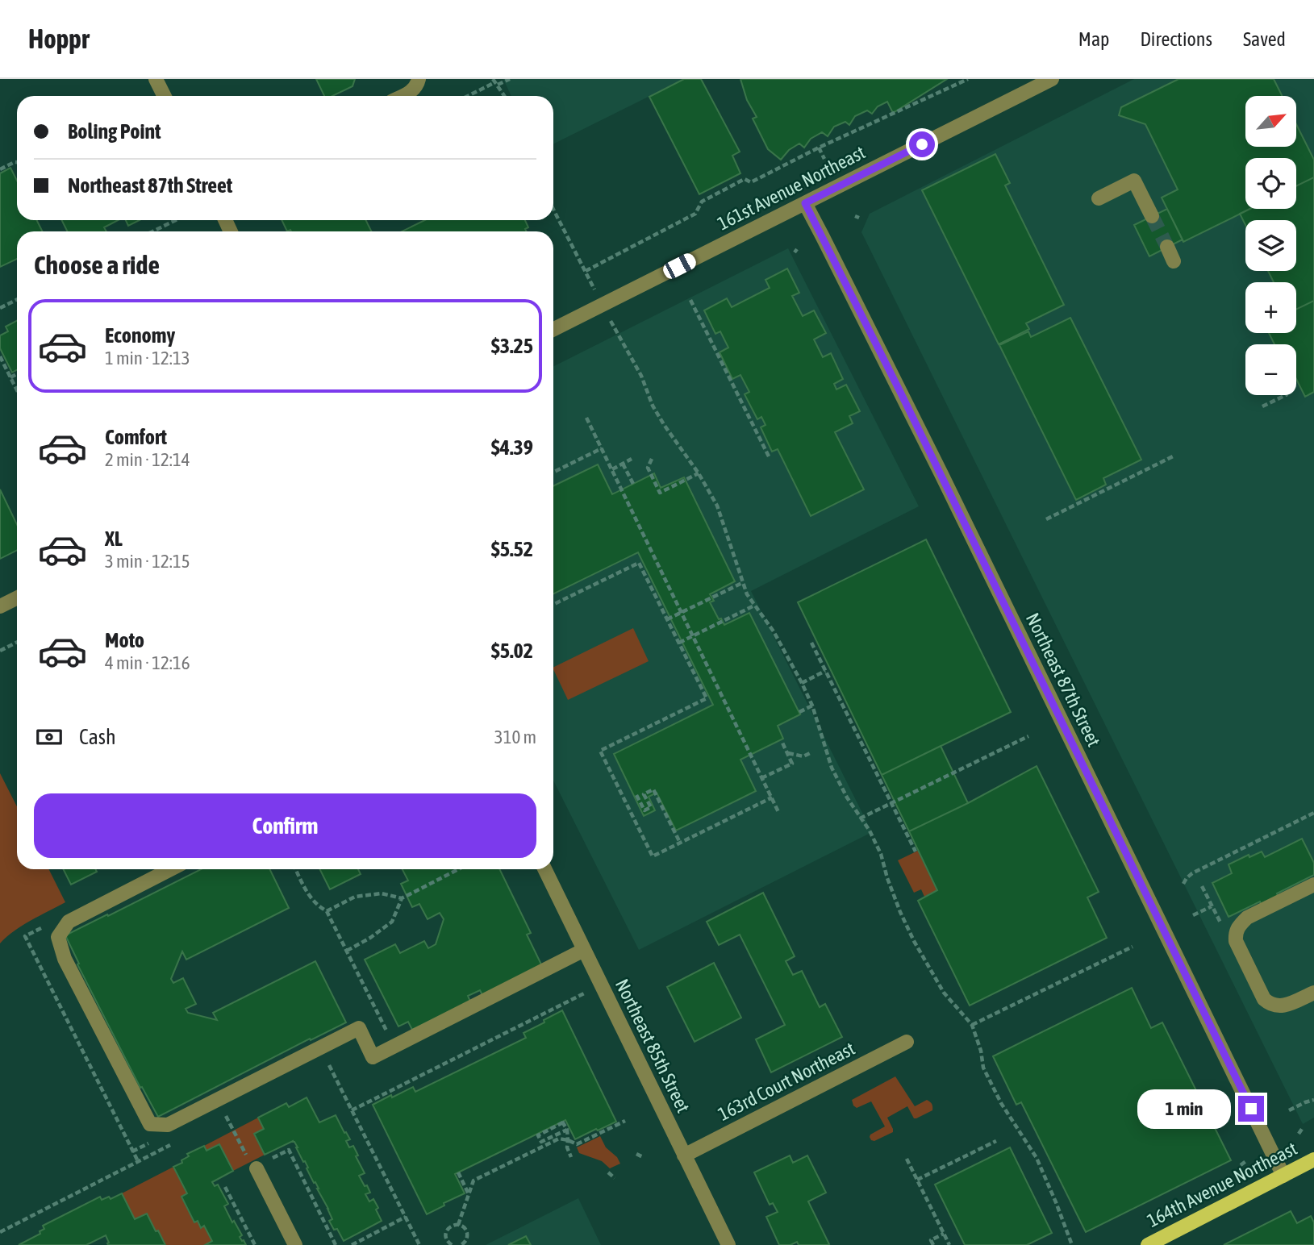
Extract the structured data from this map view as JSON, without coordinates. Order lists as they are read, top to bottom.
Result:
{
  "streets": {
    "main road": ["164th Avenue Northeast"],
    "street": [
      "161st Avenue Northeast",
      "Northeast 87th Street",
      "Northeast 85th Street",
      "163rd Court Northeast"
    ]
  },
  "crossings": [
    ["161st Avenue Northeast", "Northeast 87th Street"],
    ["Northeast 87th Street", "164th Avenue Northeast"],
    ["Northeast 85th Street", "163rd Court Northeast"]
  ],
  "north": "top right",
  "page": {
    "header": "Hoppr",
    "nav": ["Map", "Directions", "Saved"],
    "map_buttons": ["+", "−"],
    "banner": ["Boling Point", "Northeast 87th Street"],
    "heading": "Choose a ride",
    "list": [
      {
        "name": "Economy",
        "note": "1 min · 12:13",
        "value": "$3.25"
      },
      {
        "name": "Comfort",
        "note": "2 min · 12:14",
        "value": "$4.39"
      },
      {
        "name": "XL",
        "note": "3 min · 12:15",
        "value": "$5.52"
      },
      {
        "name": "Moto",
        "note": "4 min · 12:16",
        "value": "$5.02"
      }
    ],
    "pay": ["Cash", "310 m"],
    "buttons": "Confirm",
    "bubble": "1 min"
  }
}
